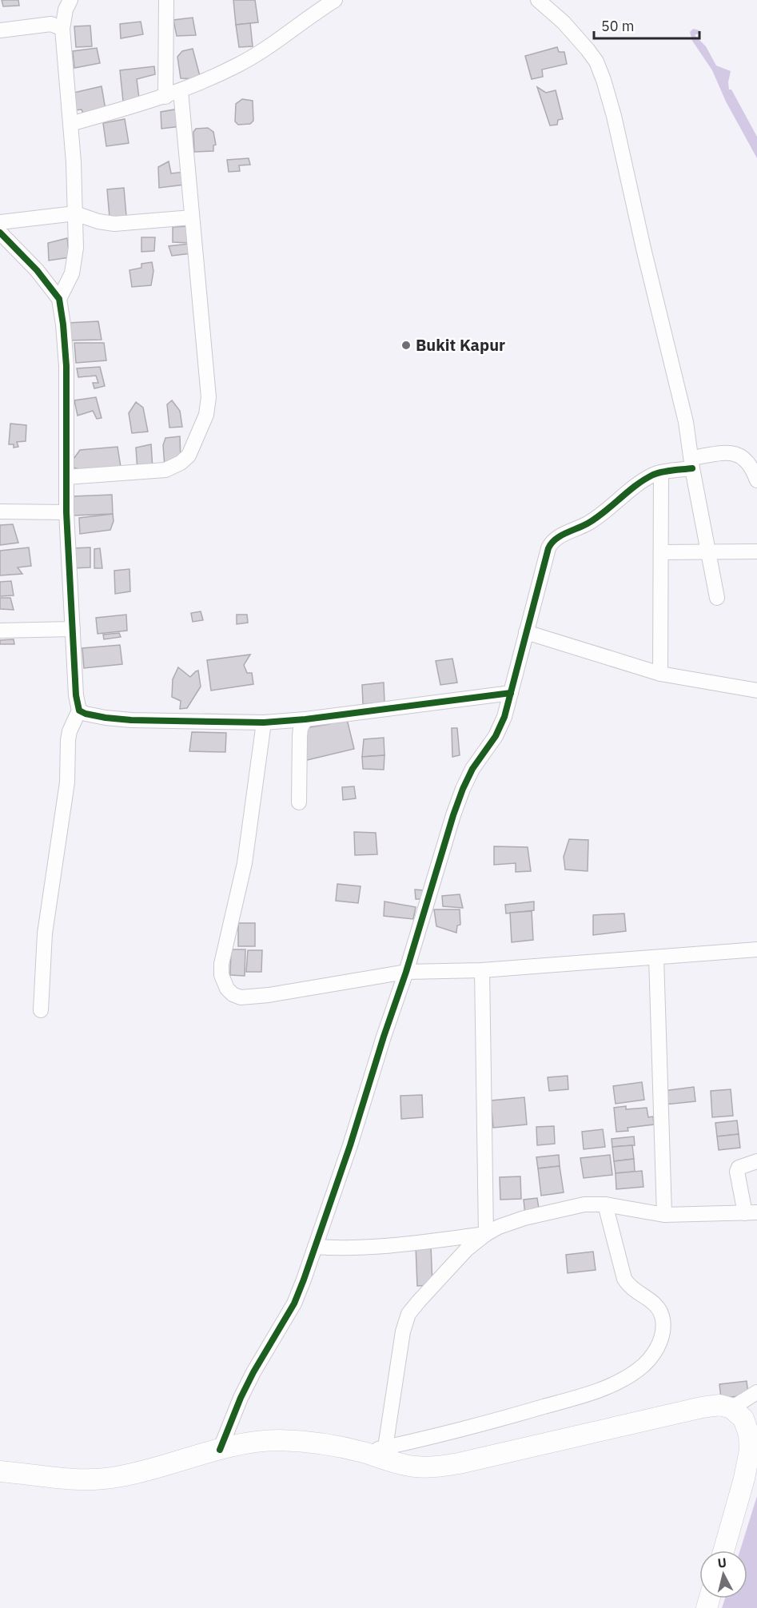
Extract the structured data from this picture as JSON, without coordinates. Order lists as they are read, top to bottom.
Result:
{
  "places": ["Bukit Kapur"],
  "scale_bar": "50 m",
  "north": "top"
}
